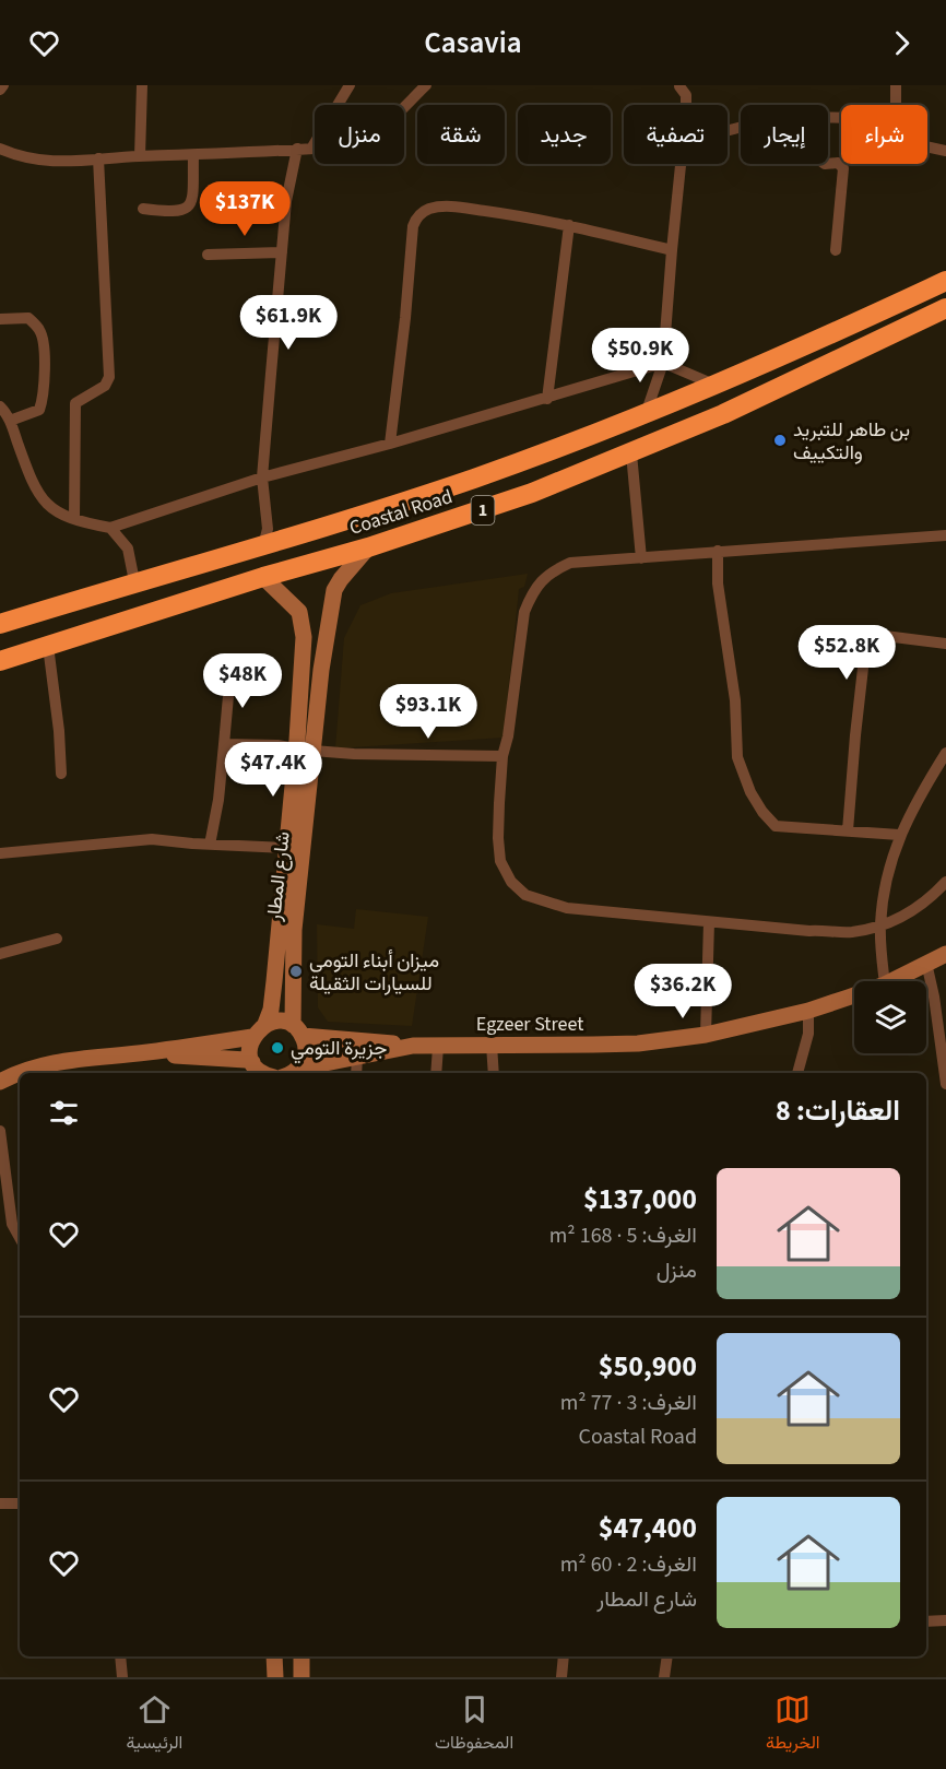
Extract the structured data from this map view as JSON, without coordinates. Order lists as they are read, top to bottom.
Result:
{
  "streets": {
    "highway": ["1", "Coastal Road"],
    "street": ["شارع المطار", "Egzeer Street"]
  },
  "crossings": [
    ["Coastal Road", "شارع المطار"]
  ],
  "places": ["بن طاهر للتبريد والتكييف", "ميزان أبناء التومي للسيارات الثقيلة", "جزيرة التومي"],
  "page": {
    "header": "Casavia",
    "chip": [
      "شراء",
      "إيجار",
      "تصفية",
      "جديد",
      "شقة",
      "منزل"
    ],
    "price": [
      "$137K",
      "$61.9K",
      "$50.9K",
      "$52.8K",
      "$48K",
      "$93.1K",
      "$47.4K",
      "$36.2K"
    ],
    "heading": "العقارات: 8",
    "list": [
      {
        "name": "$137,000",
        "note": "الغرف: 5 · 168 m² · منزل"
      },
      {
        "name": "$50,900",
        "note": "الغرف: 3 · 77 m² · Coastal Road"
      },
      {
        "name": "$47,400",
        "note": "الغرف: 2 · 60 m² · شارع المطار"
      }
    ],
    "tabs": ["الخريطة", "المحفوظات", "الرئيسية"]
  }
}
